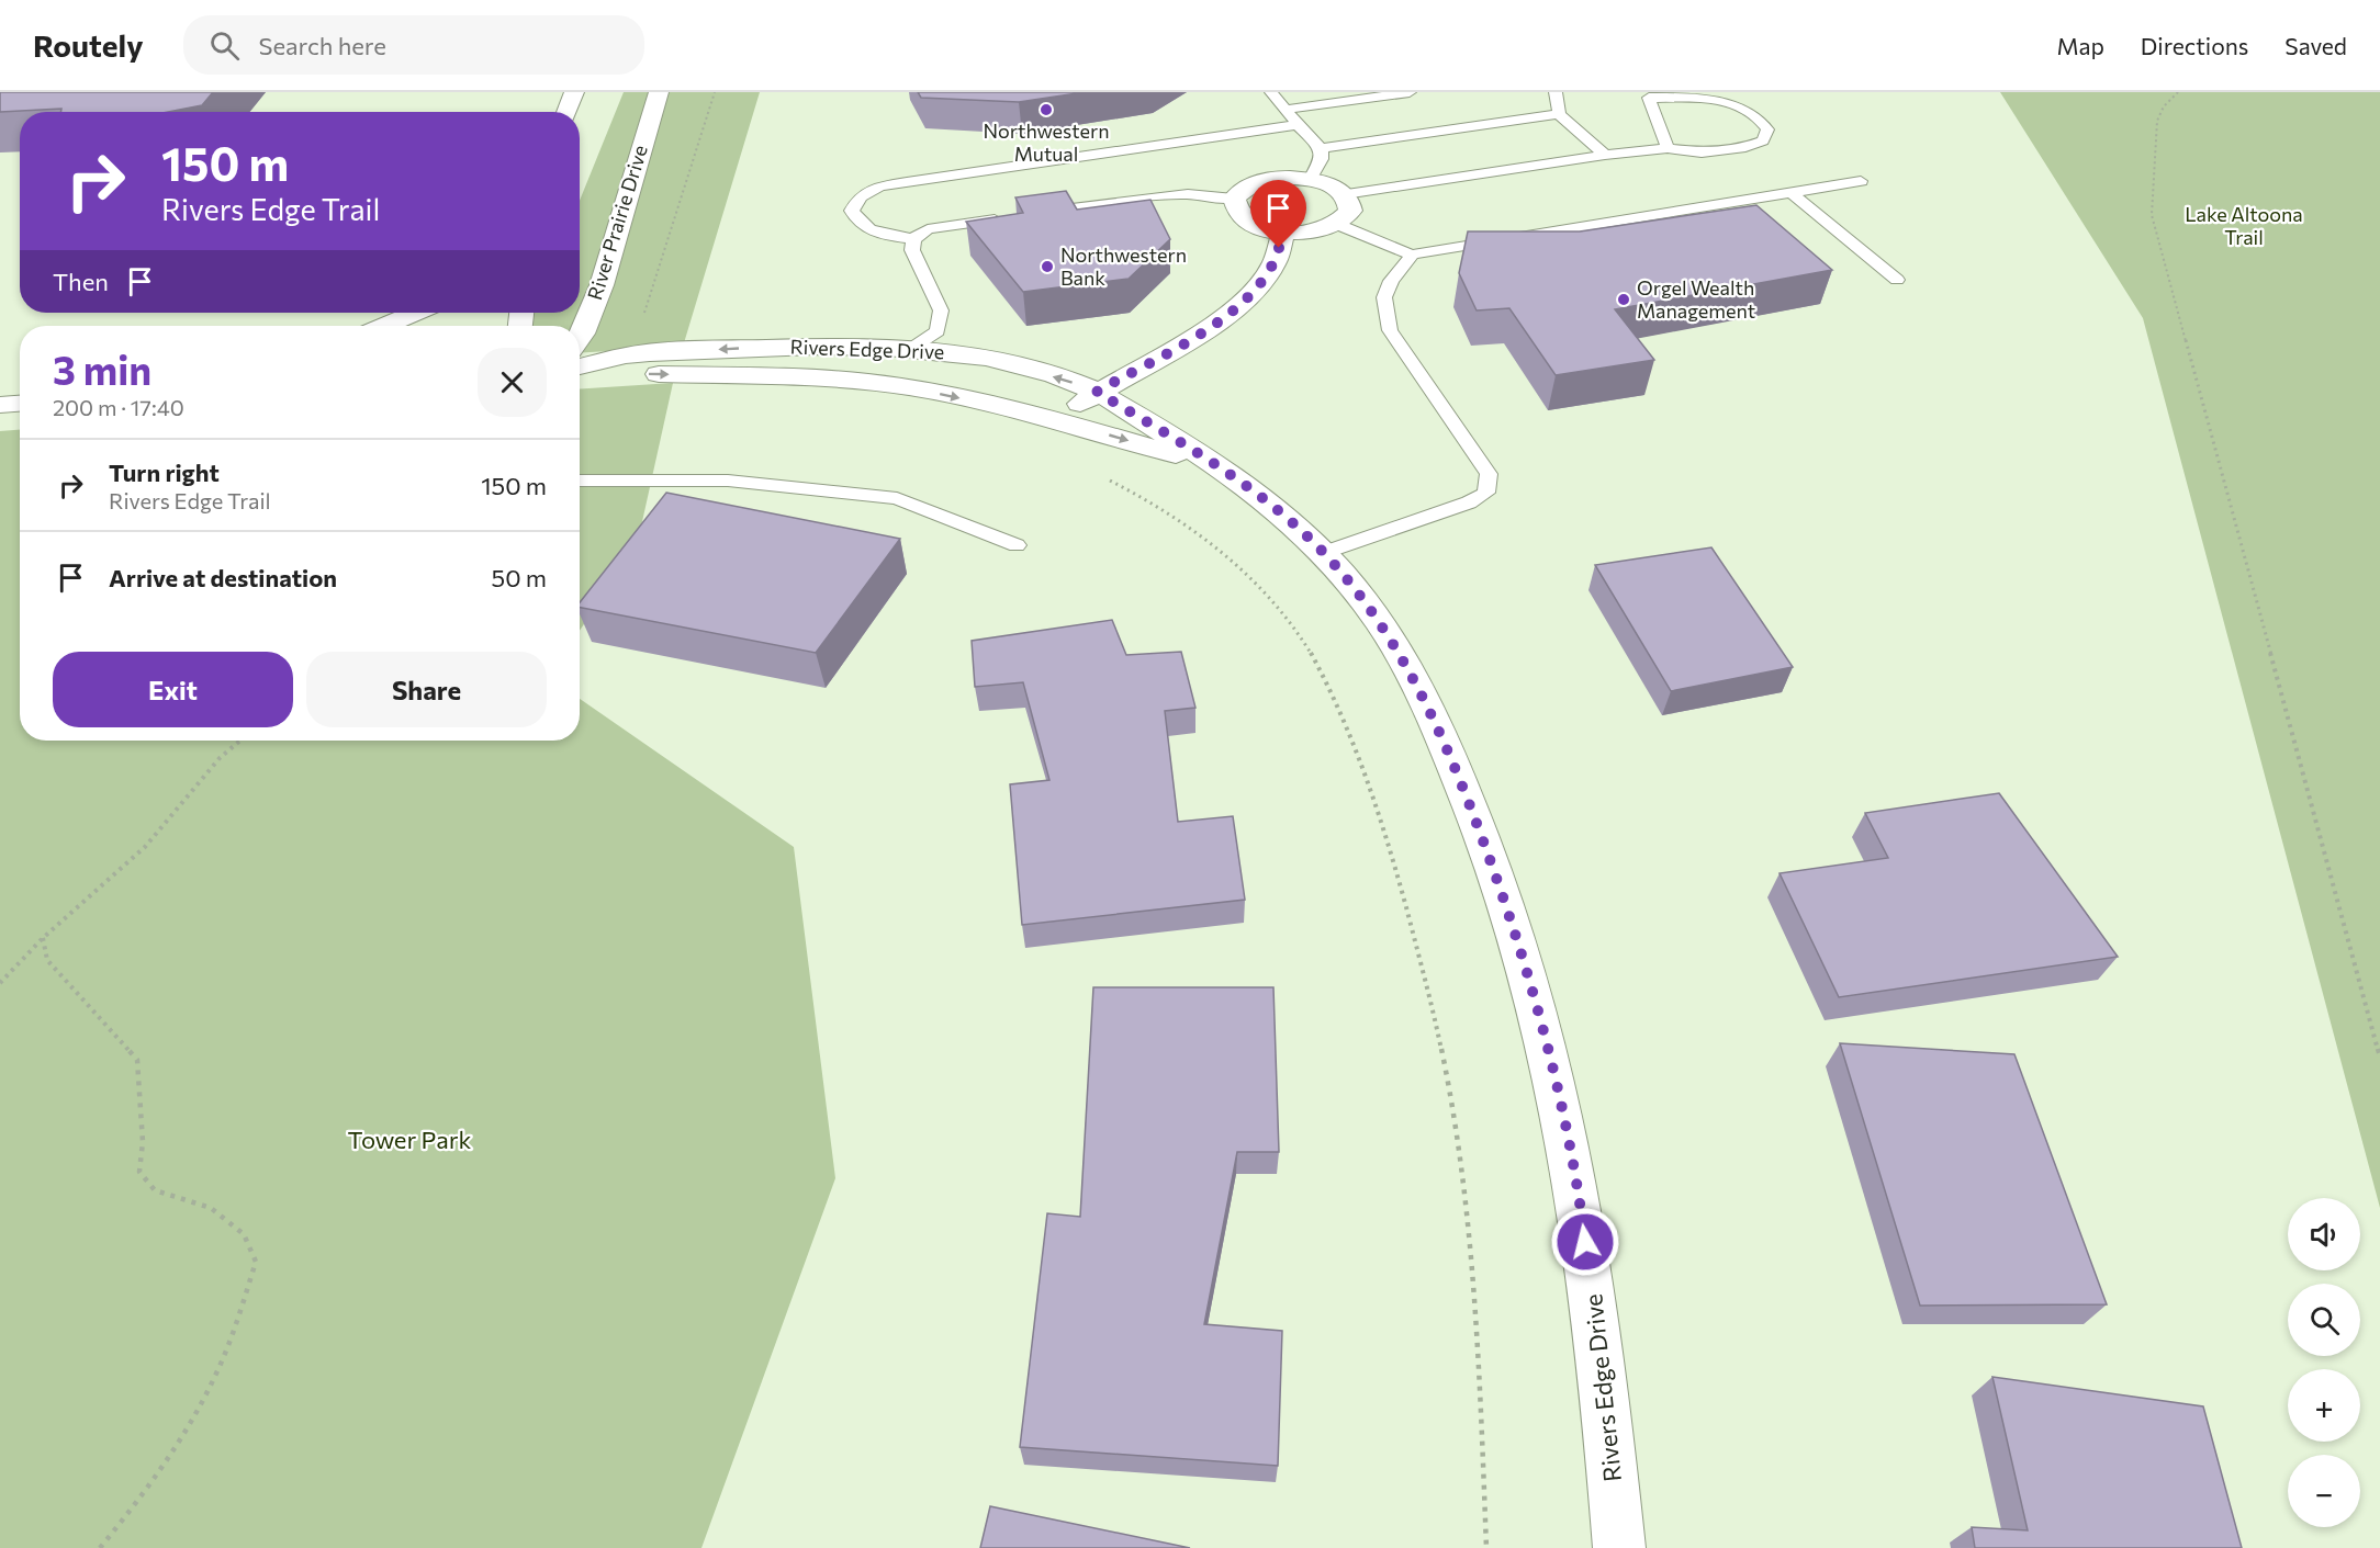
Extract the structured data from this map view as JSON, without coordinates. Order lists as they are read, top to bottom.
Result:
{
  "streets": {
    "street": ["River Prairie Drive", "Rivers Edge Drive"]
  },
  "parks": ["Lake Altoona Trail", "Tower Park"],
  "places": ["Northwestern Mutual", "Northwestern Bank", "Orgel Wealth Management"],
  "page": {
    "header": "Routely",
    "search": "Search here",
    "nav": ["Map", "Directions", "Saved"],
    "turn": ["150 m", "Rivers Edge Trail"],
    "then": "Then",
    "heading": ["3 min", "200 m · 17:40"],
    "list": [
      {
        "name": "Turn right",
        "note": "Rivers Edge Trail",
        "value": "150 m"
      },
      {
        "name": "Arrive at destination",
        "value": "50 m"
      }
    ],
    "buttons": ["Exit", "Share"],
    "map_buttons": ["+", "−"]
  }
}
